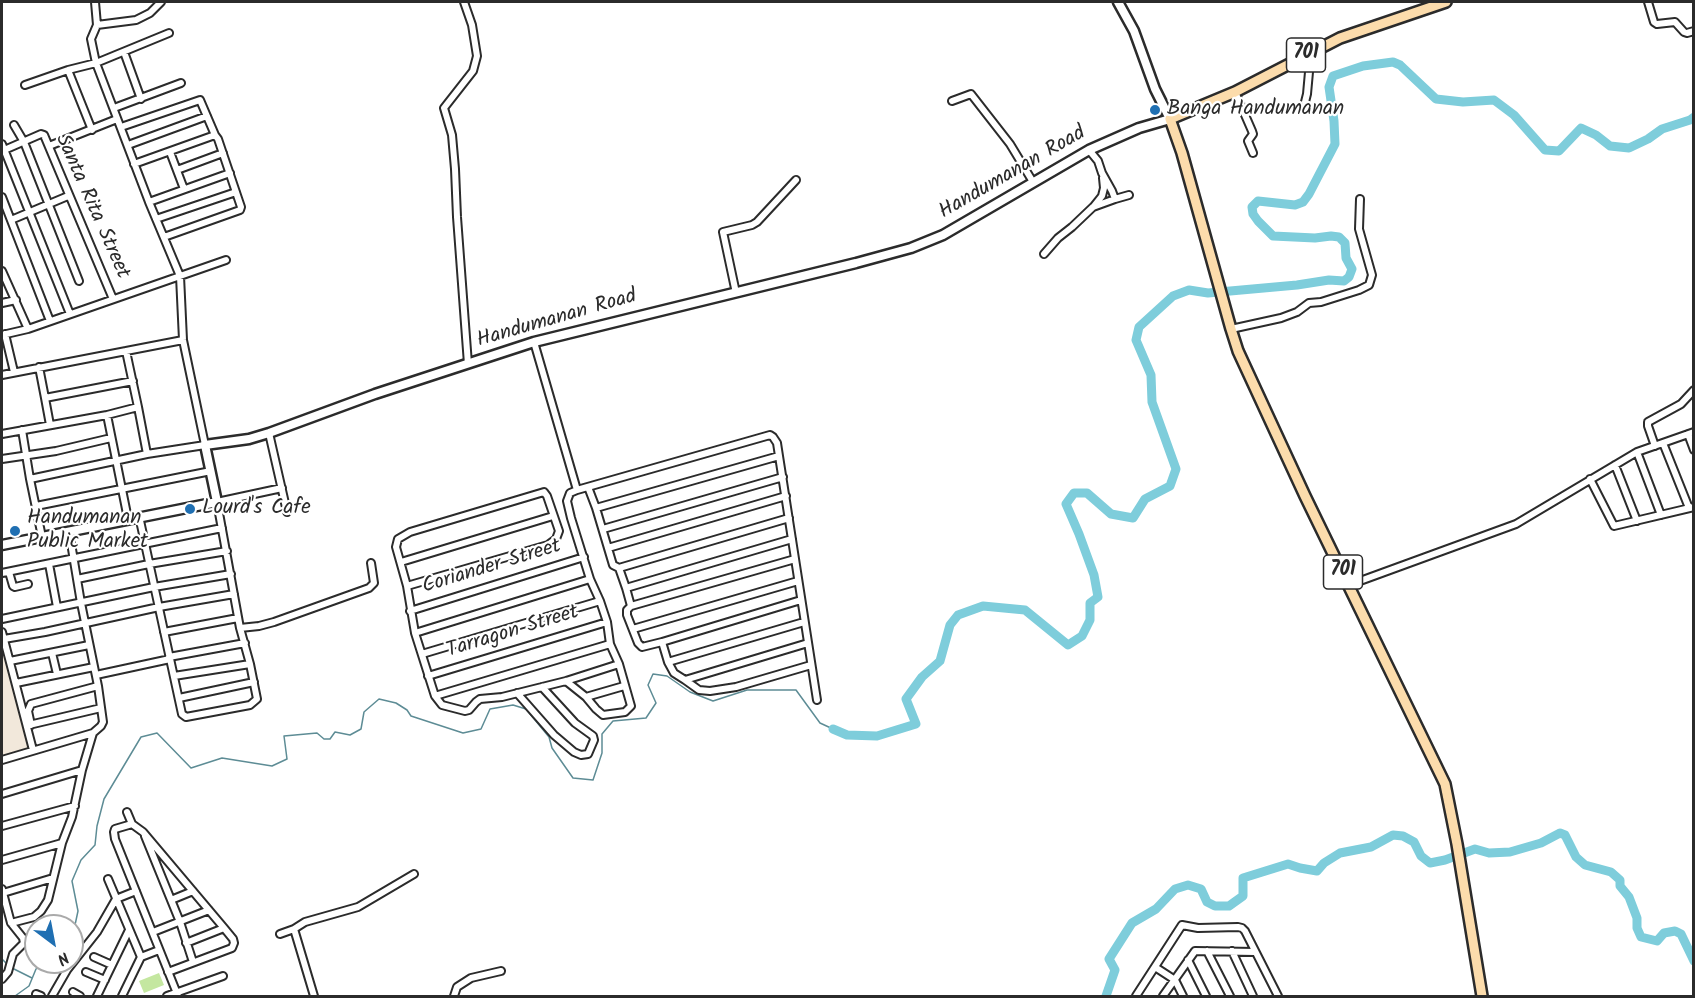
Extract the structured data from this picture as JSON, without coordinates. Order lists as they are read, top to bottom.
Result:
{
  "streets": {
    "main road": ["701"],
    "street": [
      "Handumanan Road",
      "Santa Rita Street",
      "Coriander Street",
      "Tarragon Street"
    ]
  },
  "crossings": [
    ["701", "Handumanan Road"]
  ],
  "places": ["Banga Handumanan", "Lourd's Cafe", "Handumanan Public Market"],
  "north": "bottom right"
}
